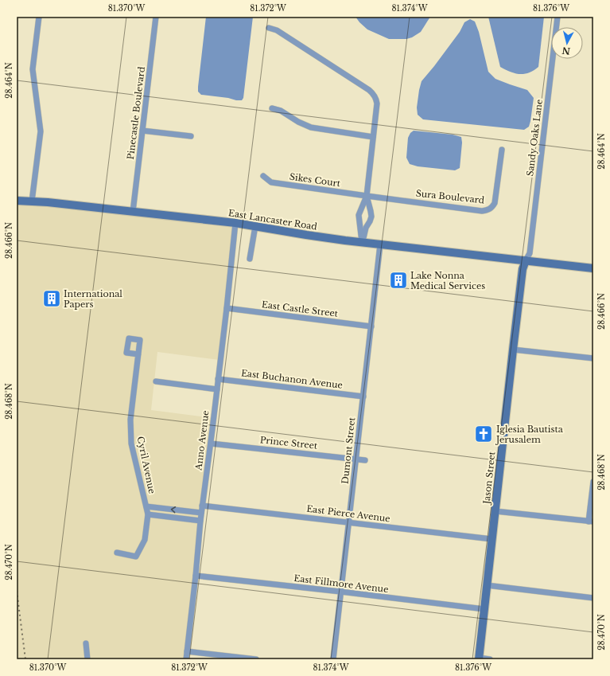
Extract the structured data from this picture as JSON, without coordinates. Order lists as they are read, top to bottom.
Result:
{
  "streets": {
    "street": [
      "Pinecastle Boulevard",
      "Sandy Oaks Lane",
      "Sikes Court",
      "Sura Boulevard",
      "East Lancaster Road",
      "East Castle Street",
      "East Buchanon Avenue",
      "Anno Avenue",
      "Prince Street",
      "Dumont Street",
      "Cyril Avenue",
      "Jason Street",
      "East Pierce Avenue",
      "East Fillmore Avenue"
    ]
  },
  "crossings": [
    ["Pinecastle Boulevard", "East Lancaster Road"],
    ["Sandy Oaks Lane", "East Lancaster Road"],
    ["Sandy Oaks Lane", "Jason Street"],
    ["Sikes Court", "Sura Boulevard"],
    ["East Lancaster Road", "Anno Avenue"],
    ["East Lancaster Road", "Dumont Street"],
    ["East Lancaster Road", "Jason Street"],
    ["East Castle Street", "Anno Avenue"],
    ["East Castle Street", "Dumont Street"],
    ["East Buchanon Avenue", "Anno Avenue"],
    ["East Buchanon Avenue", "Dumont Street"],
    ["Anno Avenue", "Prince Street"],
    ["Anno Avenue", "East Pierce Avenue"],
    ["Anno Avenue", "East Fillmore Avenue"],
    ["Prince Street", "Dumont Street"],
    ["Dumont Street", "East Pierce Avenue"],
    ["Dumont Street", "East Fillmore Avenue"],
    ["Jason Street", "East Pierce Avenue"],
    ["Jason Street", "East Fillmore Avenue"]
  ],
  "places": {
    "building": ["Lake Nonna Medical Services", "International Papers"],
    "church": ["Iglesia Bautista Jerusalem"]
  },
  "north": "bottom",
  "coordinates": [
    "81.370°W",
    "81.372°W",
    "81.374°W",
    "81.376°W",
    "28.464°N",
    "28.466°N",
    "28.468°N",
    "28.470°N"
  ]
}
